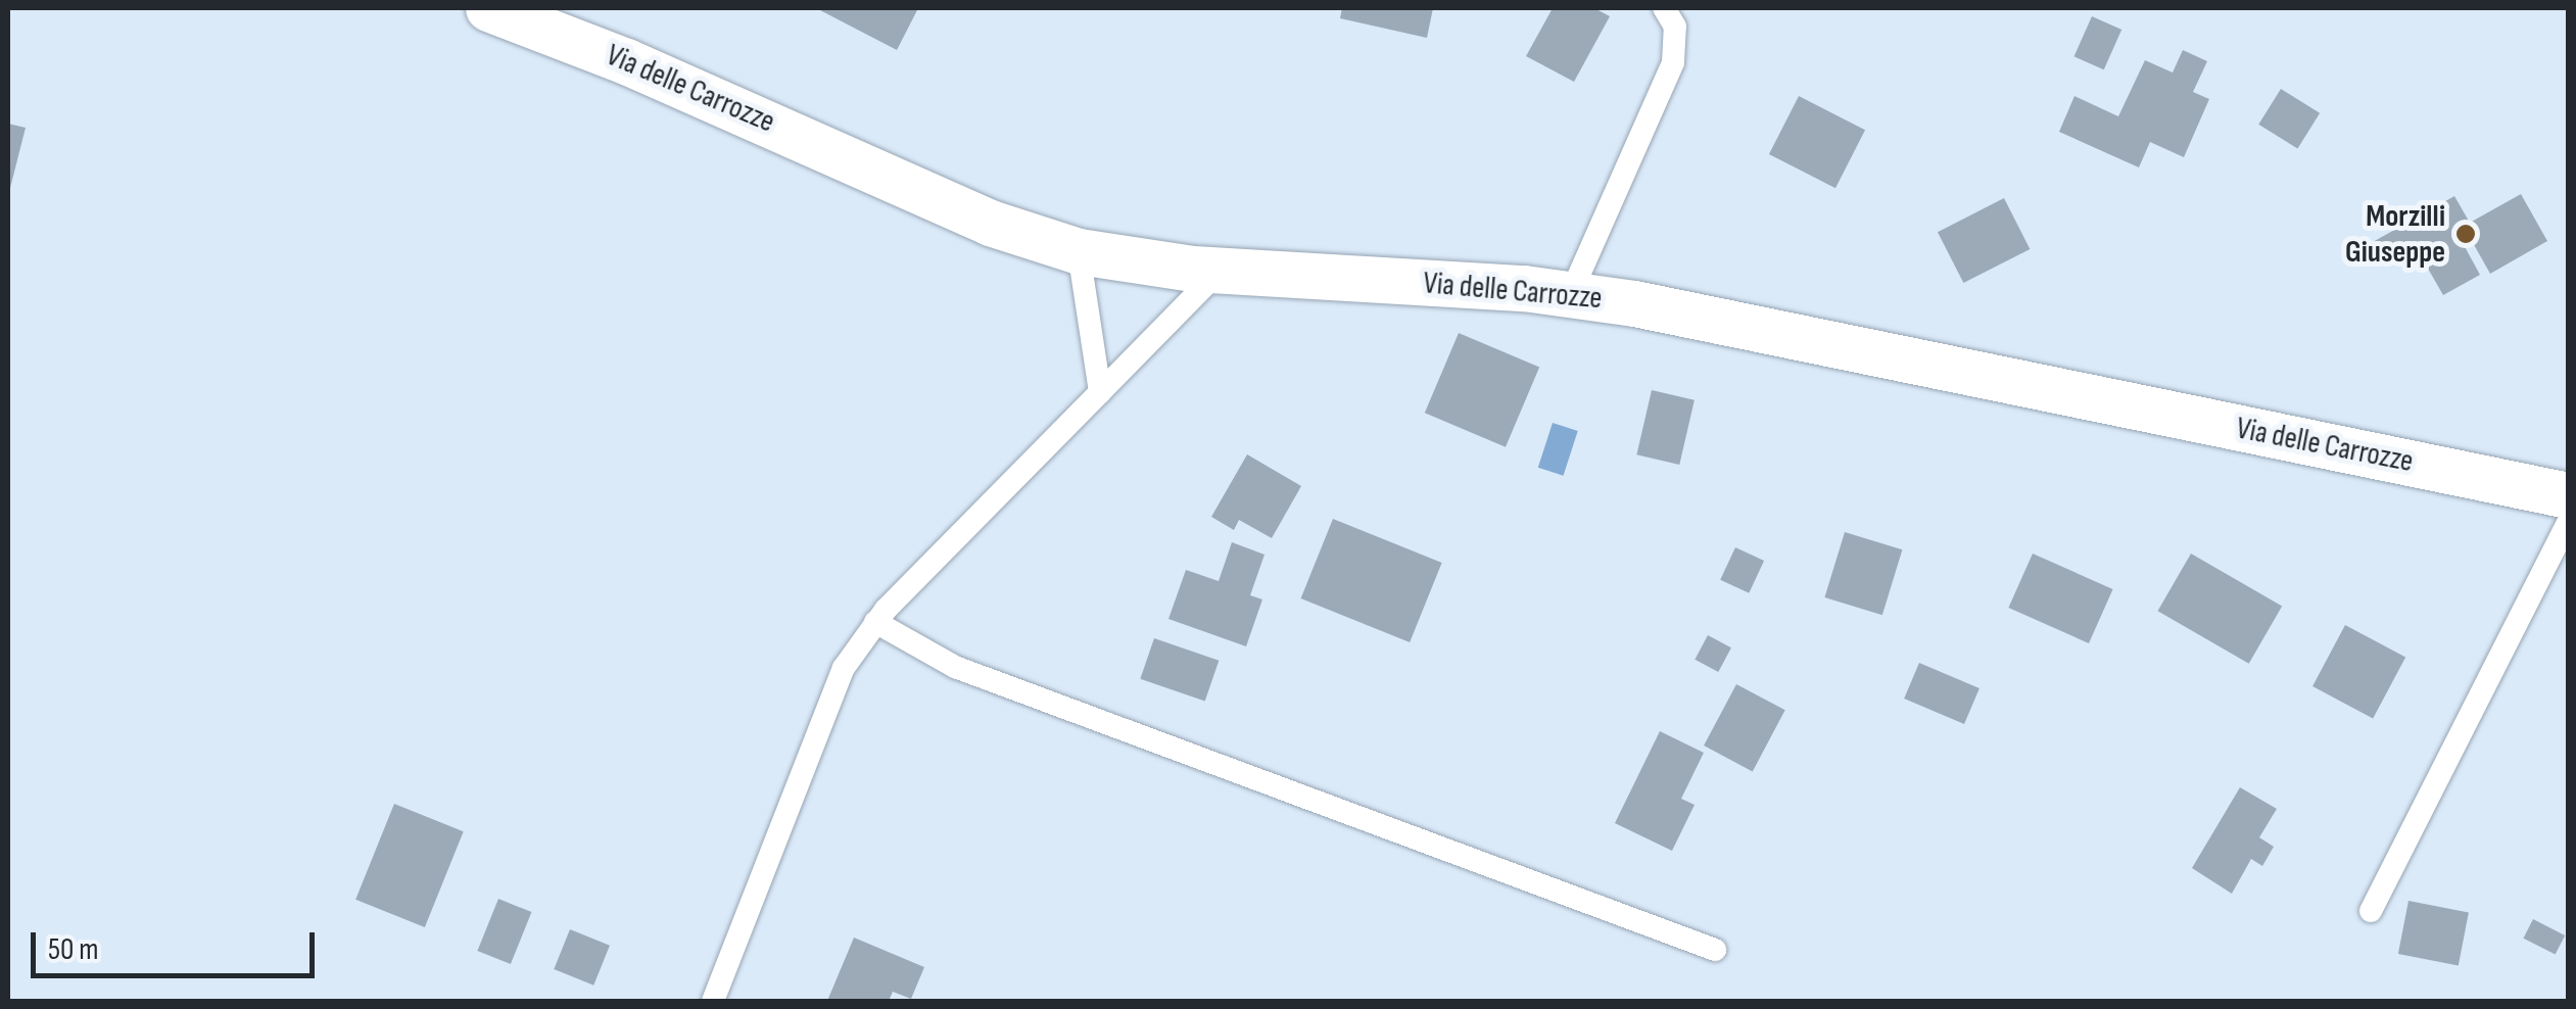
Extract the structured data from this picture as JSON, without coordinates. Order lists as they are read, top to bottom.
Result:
{
  "streets": {
    "street": ["Via delle Carrozze"]
  },
  "places": ["Morzilli Giuseppe"],
  "scale_bar": "50 m"
}
